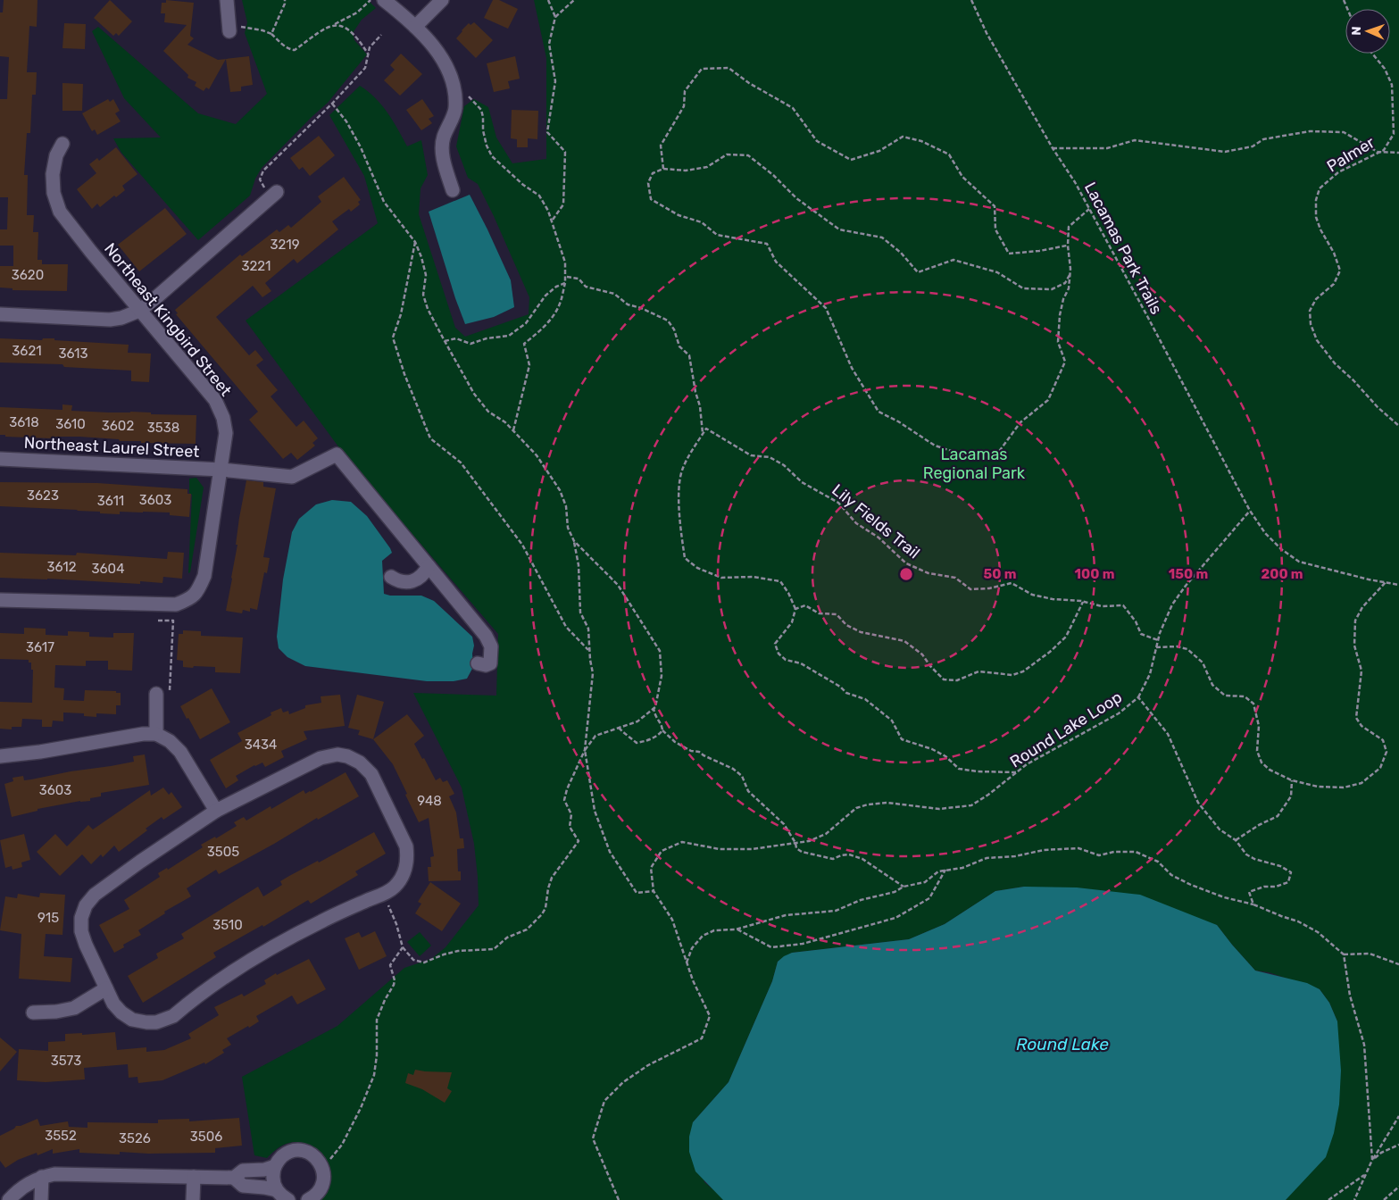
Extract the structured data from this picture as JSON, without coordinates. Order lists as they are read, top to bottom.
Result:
{
  "streets": {
    "street": ["Northeast Kingbird Street", "Northeast Laurel Street"],
    "path": [
      "Palmer",
      "Lacamas Park Trails",
      "Lily Fields Trail",
      "Round Lake Loop"
    ]
  },
  "crossings": [
    ["Northeast Kingbird Street", "Northeast Laurel Street"]
  ],
  "water": ["Round Lake"],
  "parks": ["Lacamas Regional Park"],
  "house_numbers": [
    "3219",
    "3221",
    "3620",
    "3621",
    "3613",
    "3618",
    "3610",
    "3602",
    "3538",
    "3623",
    "3603",
    "3611",
    "3612",
    "3604",
    "3617",
    "3434",
    "3603",
    "948",
    "3505",
    "915",
    "3510",
    "3573",
    "3552",
    "3506",
    "3526"
  ],
  "north": "left",
  "rings": [
    "50 m",
    "100 m",
    "150 m",
    "200 m"
  ]
}
